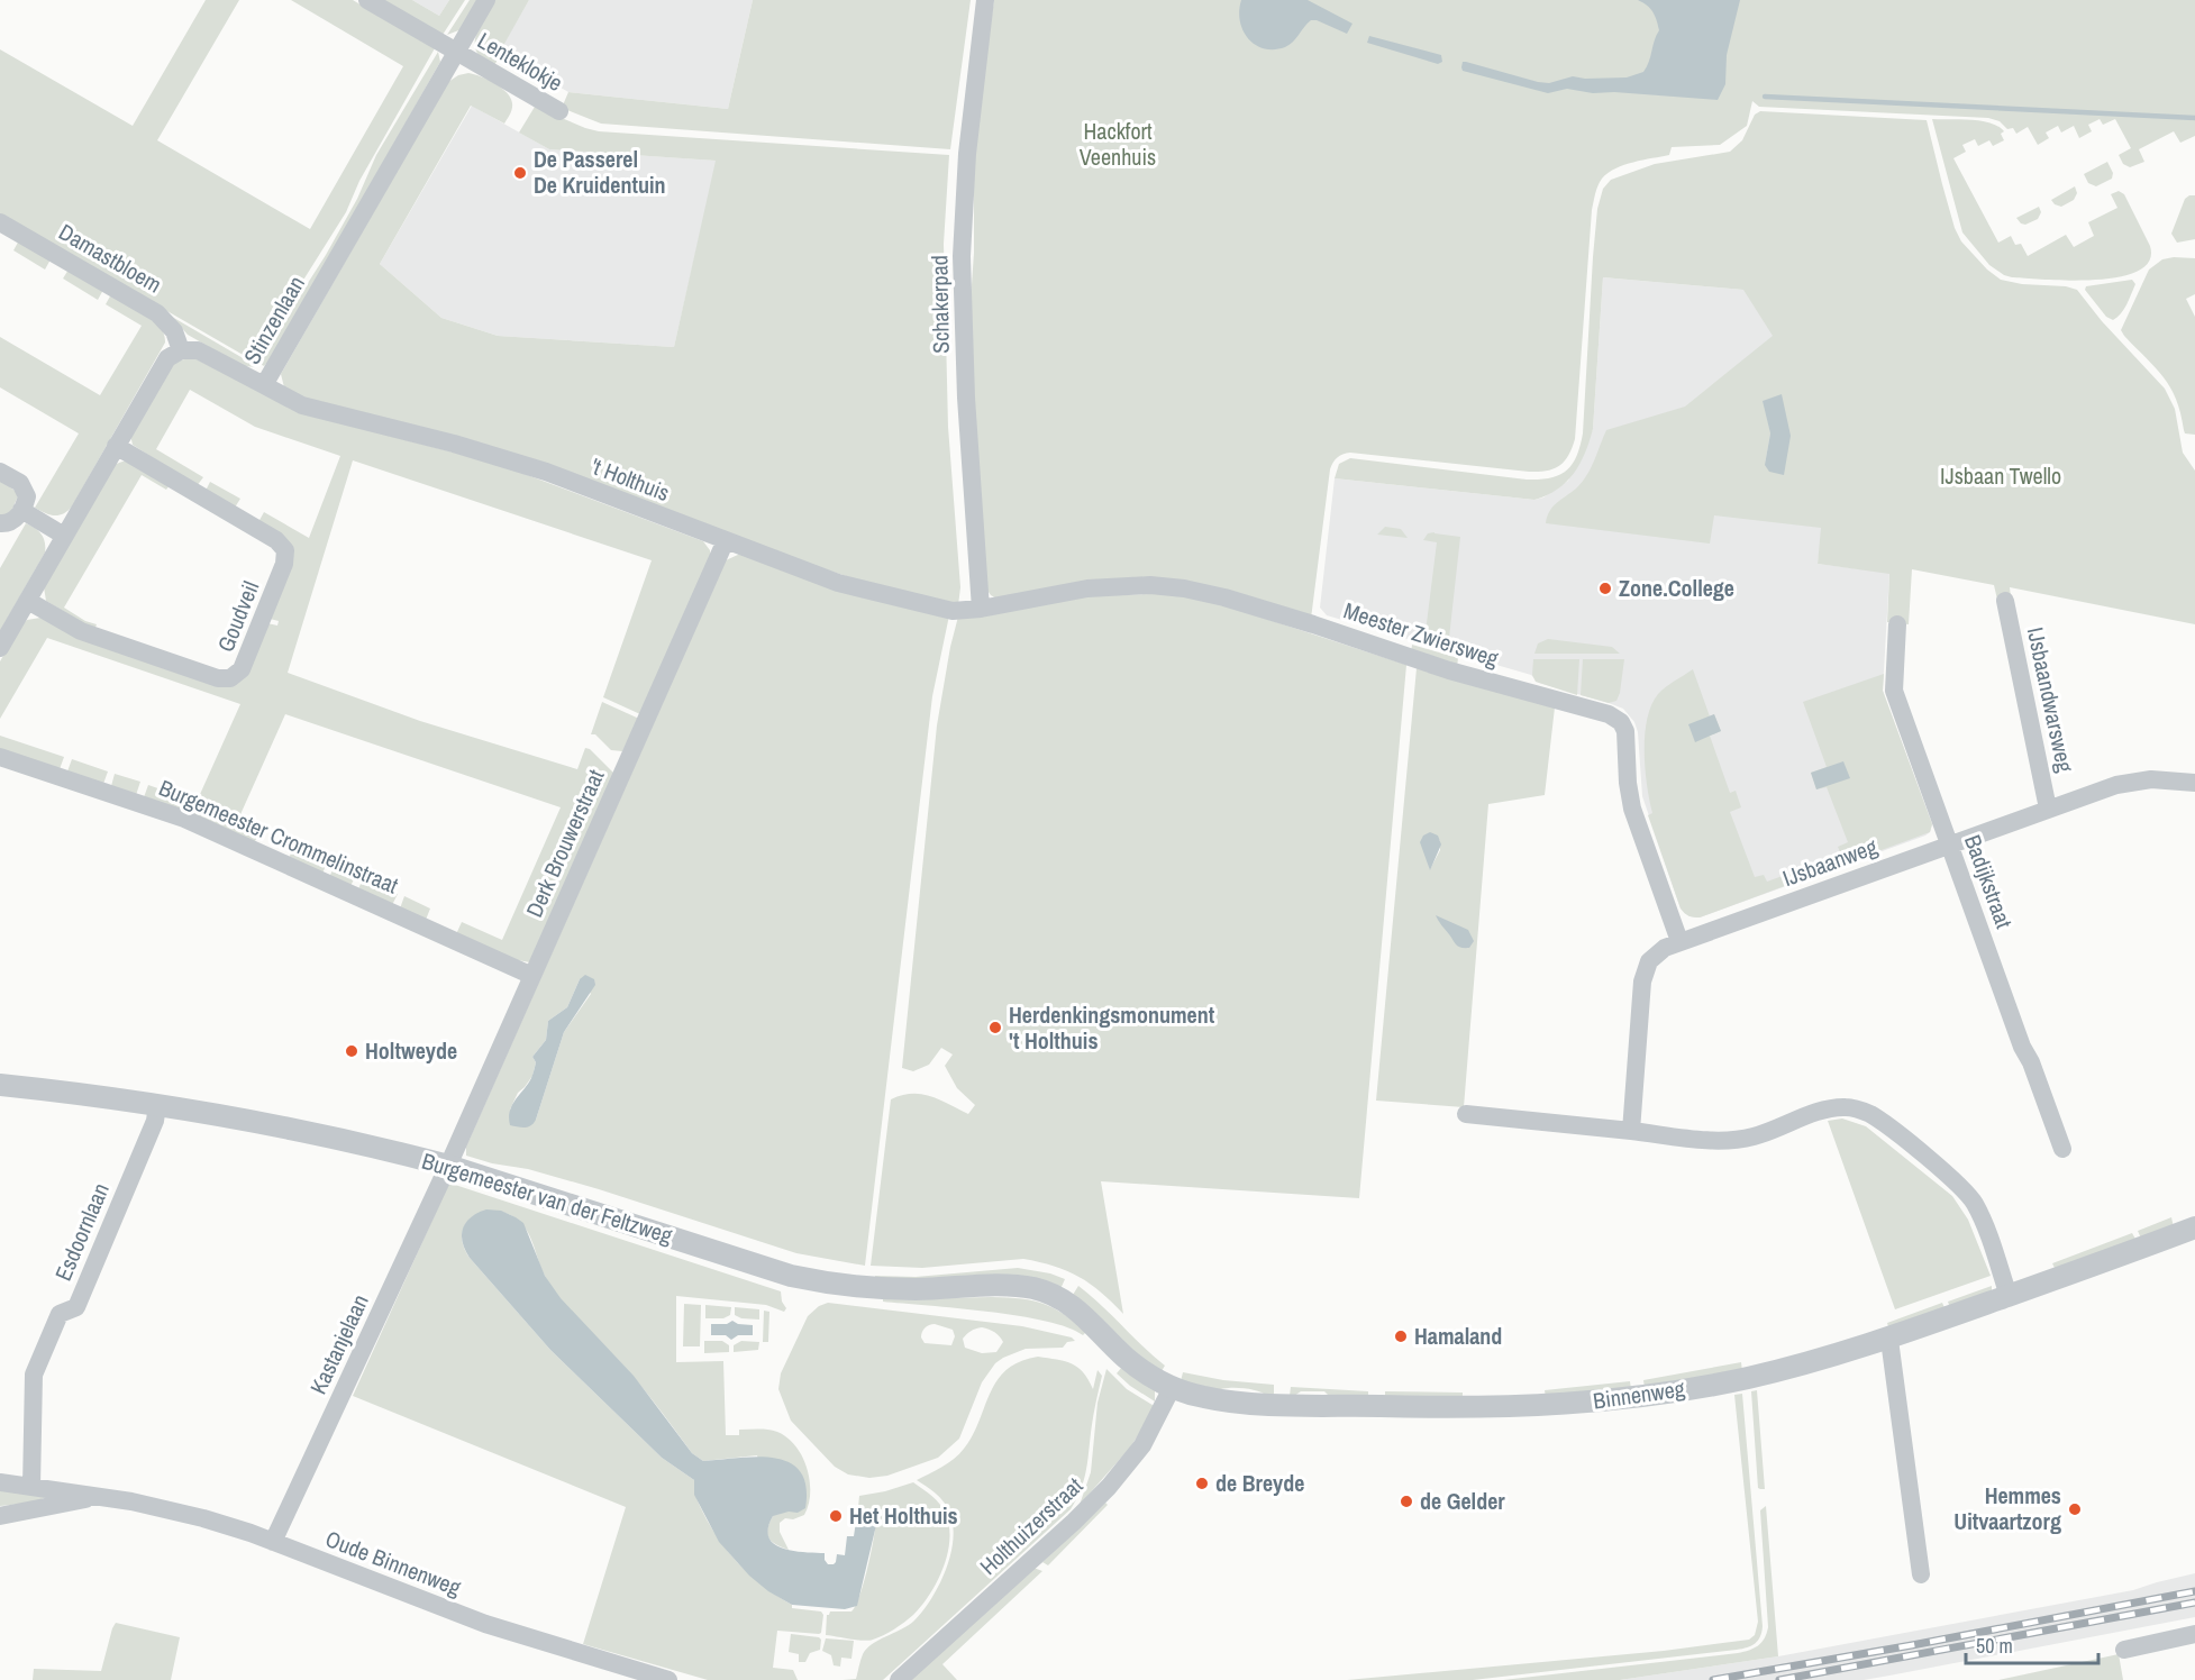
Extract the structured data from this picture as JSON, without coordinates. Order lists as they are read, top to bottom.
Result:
{
  "streets": {
    "street": [
      "Lenteklokje",
      "Damastbloem",
      "Schakerpad",
      "Stinzenlaan",
      "'t Holthuis",
      "Goudveil",
      "Meester Zwiersweg",
      "IJsbaandwarsweg",
      "Burgemeester Crommelinstraat",
      "Derk Brouwerstraat",
      "IJsbaanweg",
      "Badijkstraat",
      "Burgemeester van der Feltzweg",
      "Esdoornlaan",
      "Kastanjelaan",
      "Binnenweg",
      "Holthuizerstraat",
      "Oude Binnenweg"
    ]
  },
  "crossings": [
    ["Lenteklokje", "Stinzenlaan"],
    ["Damastbloem", "Stinzenlaan"],
    ["Schakerpad", "'t Holthuis"],
    ["Schakerpad", "Meester Zwiersweg"],
    ["Stinzenlaan", "'t Holthuis"],
    ["'t Holthuis", "Meester Zwiersweg"],
    ["'t Holthuis", "Derk Brouwerstraat"],
    ["Meester Zwiersweg", "IJsbaanweg"],
    ["IJsbaandwarsweg", "IJsbaanweg"],
    ["Burgemeester Crommelinstraat", "Derk Brouwerstraat"],
    ["Derk Brouwerstraat", "Burgemeester van der Feltzweg"],
    ["Derk Brouwerstraat", "Kastanjelaan"],
    ["IJsbaanweg", "Badijkstraat"],
    ["Burgemeester van der Feltzweg", "Esdoornlaan"],
    ["Burgemeester van der Feltzweg", "Kastanjelaan"],
    ["Burgemeester van der Feltzweg", "Binnenweg"],
    ["Esdoornlaan", "Oude Binnenweg"],
    ["Kastanjelaan", "Oude Binnenweg"],
    ["Binnenweg", "Holthuizerstraat"]
  ],
  "parks": ["Hackfort Veenhuis", "IJsbaan Twello"],
  "places": [
    "De Passerel De Kruidentuin",
    "Zone.College",
    "Herdenkingsmonument 't Holthuis",
    "Holtweyde",
    "Hamaland",
    "de Breyde",
    "de Gelder",
    "Hemmes Uitvaartzorg",
    "Het Holthuis"
  ],
  "scale_bar": "50 m"
}
